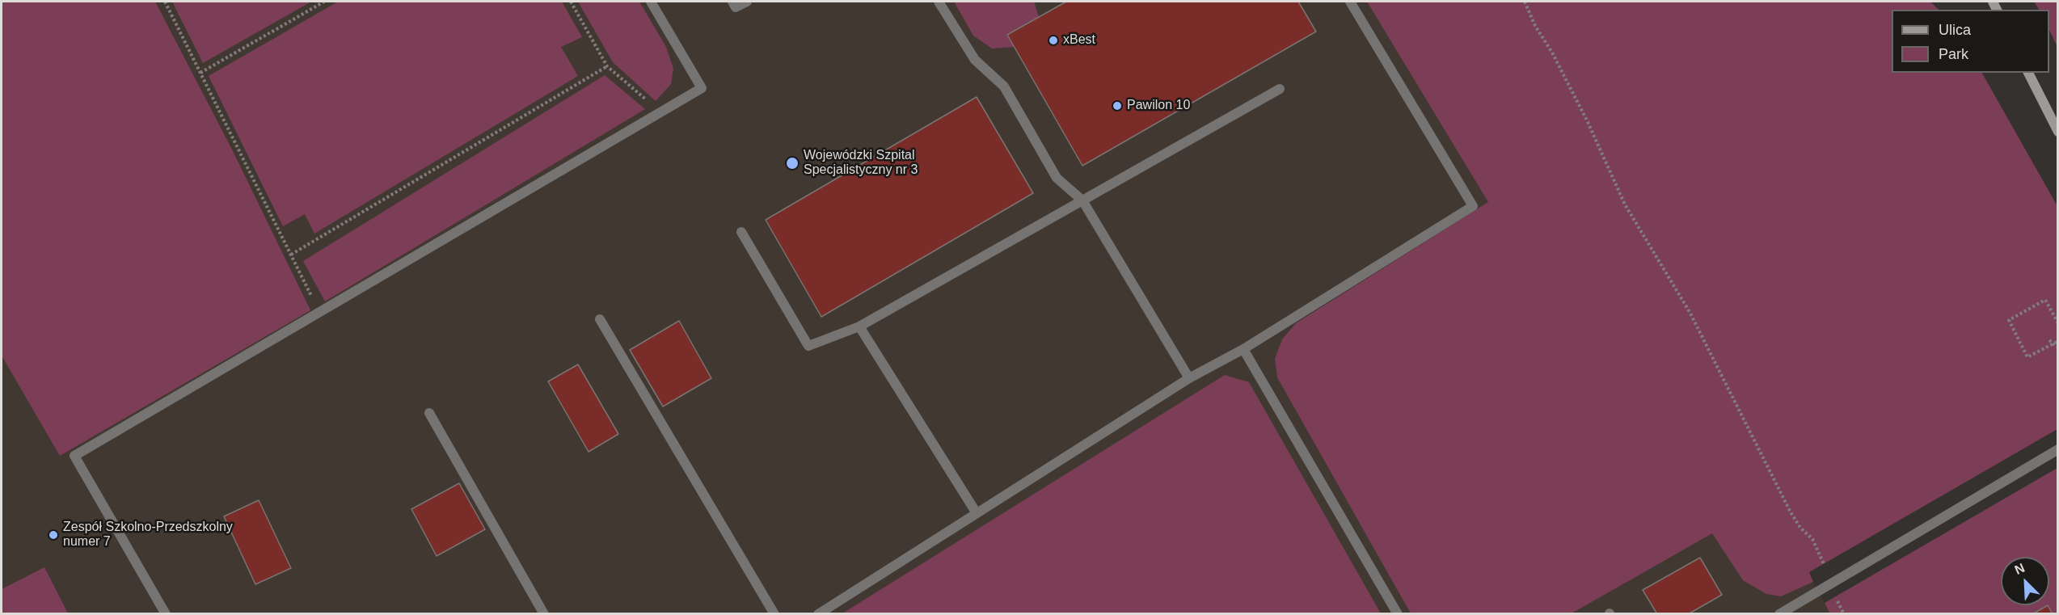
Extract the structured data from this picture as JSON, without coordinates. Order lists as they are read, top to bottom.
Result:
{
  "places": [
    "xBest",
    "Pawilon 10",
    "Wojewódzki Szpital Specjalistyczny nr 3",
    "Zespół Szkolno-Przedszkolny numer 7"
  ],
  "legend": ["Ulica", "Park"],
  "north": "top left"
}
